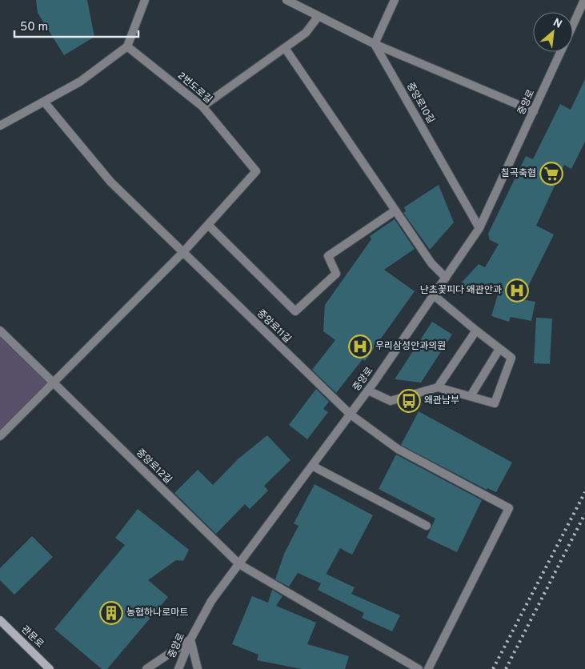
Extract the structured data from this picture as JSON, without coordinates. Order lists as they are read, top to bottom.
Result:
{
  "streets": {
    "main road": ["관문로"],
    "street": [
      "2번도로길",
      "중앙로",
      "중앙로10길",
      "중앙로11길",
      "중앙로12길"
    ]
  },
  "crossings": [
    ["중앙로", "중앙로10길"],
    ["중앙로", "중앙로11길"],
    ["중앙로", "중앙로12길"]
  ],
  "places": {
    "supermarket": ["칠곡축협"],
    "hospital": ["난초꽃피다 왜관안과", "우리삼성안과의원"],
    "bus stop": ["왜관남부"],
    "building": ["농협하나로마트"]
  },
  "scale_bar": "50 m",
  "north": "top right"
}
